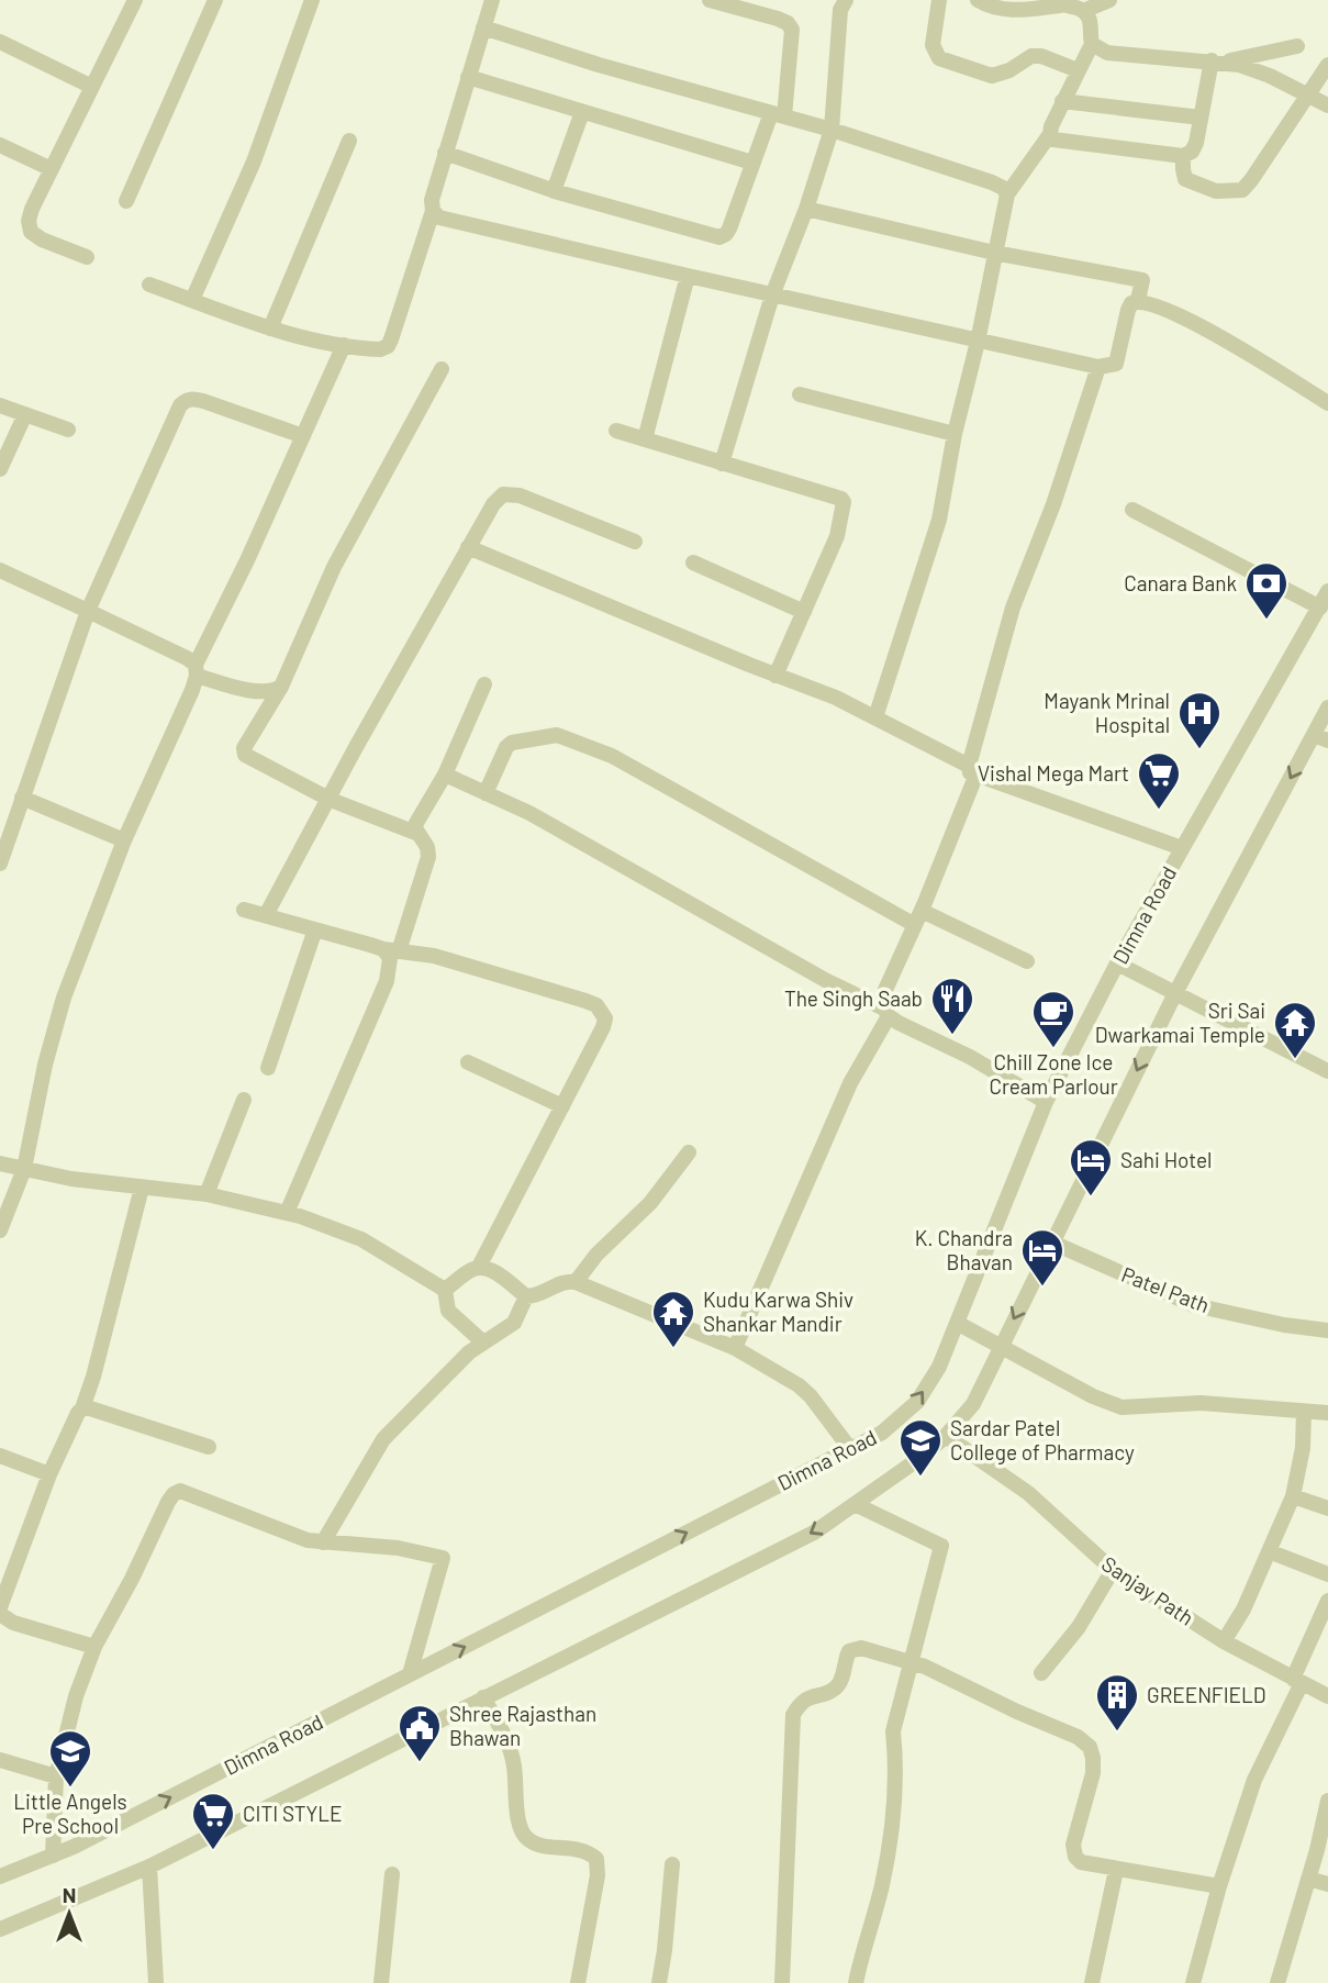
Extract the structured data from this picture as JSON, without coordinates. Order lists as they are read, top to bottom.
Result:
{
  "streets": {
    "street": ["Dimna Road", "Patel Path", "Sanjay Path"]
  },
  "places": {
    "bank": ["Canara Bank"],
    "hospital": ["Mayank Mrinal Hospital"],
    "supermarket": ["Vishal Mega Mart", "CITI STYLE"],
    "restaurant": ["The Singh Saab"],
    "cafe": ["Chill Zone Ice Cream Parlour"],
    "temple": ["Sri Sai Dwarkamai Temple", "Kudu Karwa Shiv Shankar Mandir"],
    "hotel": ["Sahi Hotel", "K. Chandra Bhavan"],
    "school or university": ["Sardar Patel College of Pharmacy", "Little Angels Pre School"],
    "building": ["GREENFIELD"],
    "public building": ["Shree Rajasthan Bhawan"]
  },
  "north": "top"
}
